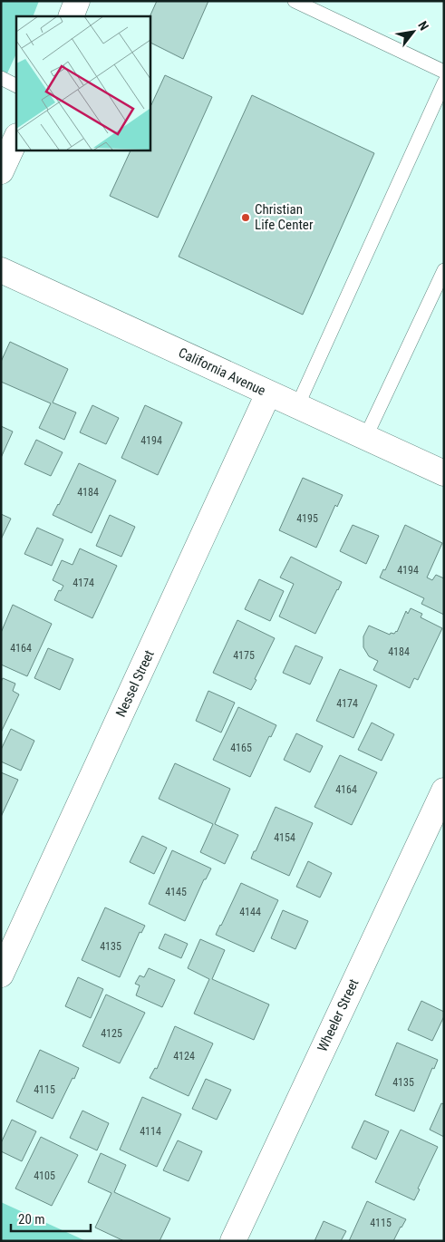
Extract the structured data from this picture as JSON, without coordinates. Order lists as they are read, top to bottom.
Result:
{
  "streets": {
    "street": ["California Avenue", "Nessel Street", "Wheeler Street"]
  },
  "crossings": [
    ["California Avenue", "Nessel Street"]
  ],
  "places": ["Christian Life Center"],
  "house_numbers": [
    "4194",
    "4184",
    "4195",
    "4194",
    "4174",
    "4164",
    "4184",
    "4175",
    "4174",
    "4165",
    "4164",
    "4154",
    "4145",
    "4144",
    "4135",
    "4125",
    "4124",
    "4135",
    "4115",
    "4114",
    "4105",
    "4115"
  ],
  "scale_bar": "20 m",
  "north": "top right"
}
